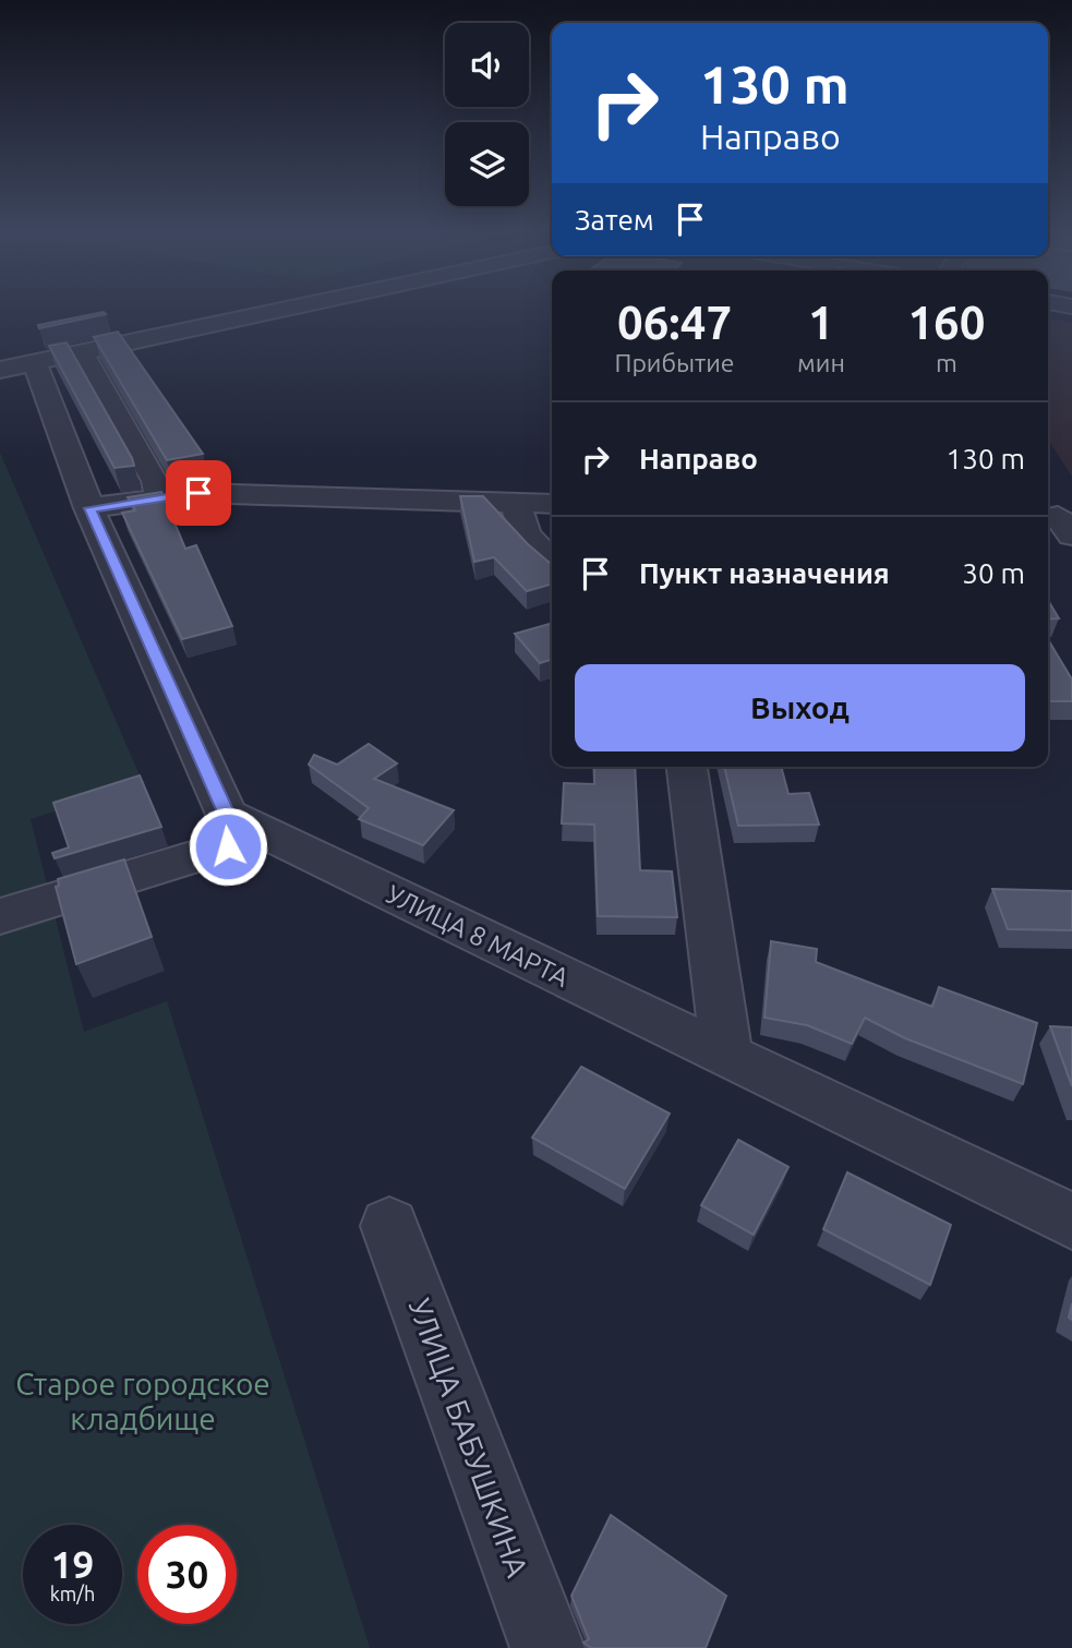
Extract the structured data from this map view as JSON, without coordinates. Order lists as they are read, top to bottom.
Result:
{
  "streets": {
    "street": ["УЛИЦА 8 МАРТА", "УЛИЦА БАБУШКИНА"]
  },
  "parks": ["Старое городское кладбище"],
  "page": {
    "turn": ["130 m", "Направо"],
    "then": "Затем",
    "eta": [
      "06:47",
      "Прибытие",
      "1",
      "мин",
      "160",
      "m"
    ],
    "list": [
      {
        "name": "Направо",
        "value": "130 m"
      },
      {
        "name": "Пункт назначения",
        "value": "30 m"
      }
    ],
    "buttons": "Выход",
    "speed": "19 km/h",
    "limit": "30"
  }
}
